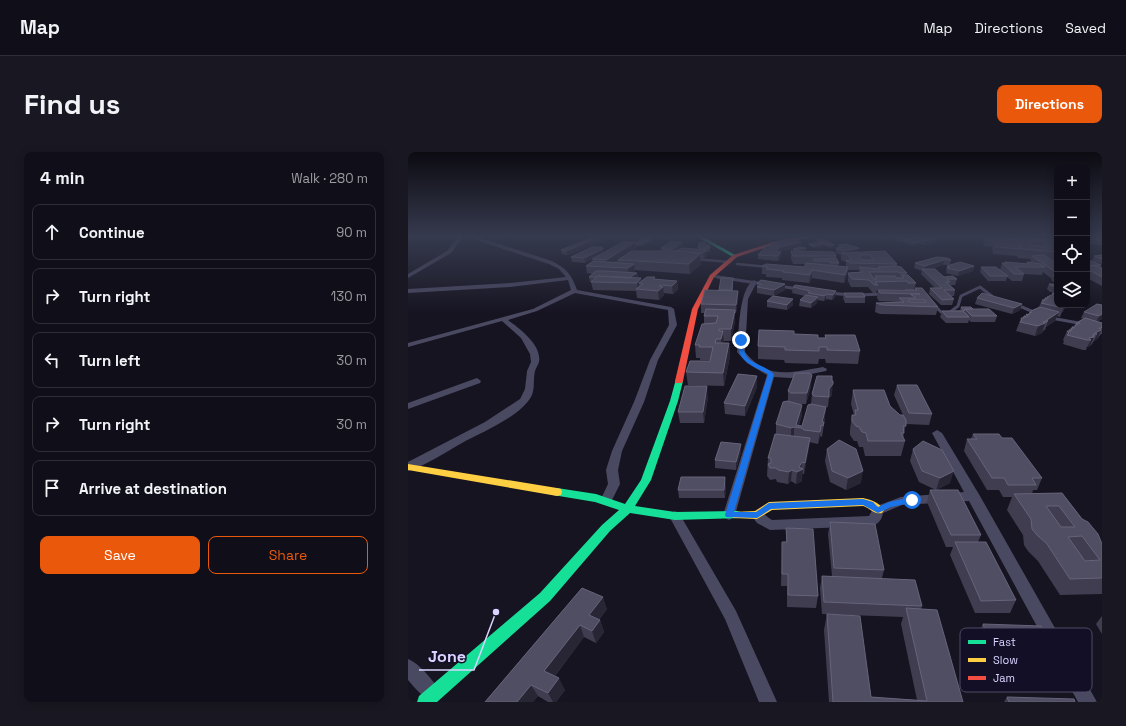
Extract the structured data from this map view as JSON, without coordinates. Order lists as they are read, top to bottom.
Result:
{
  "places": ["Jone"],
  "legend": ["Fast", "Slow", "Jam"],
  "page": {
    "header": "Map",
    "nav": ["Map", "Directions", "Saved"],
    "buttons": [
      "Directions",
      ["Save", "Share"]
    ],
    "title": "Find us",
    "heading": ["4 min", "Walk · 280 m"],
    "map_buttons": ["+", "−"],
    "list": [
      ["Continue", "90 m"],
      ["Turn right", "130 m"],
      ["Turn left", "30 m"],
      ["Turn right", "30 m"],
      "Arrive at destination"
    ]
  }
}
